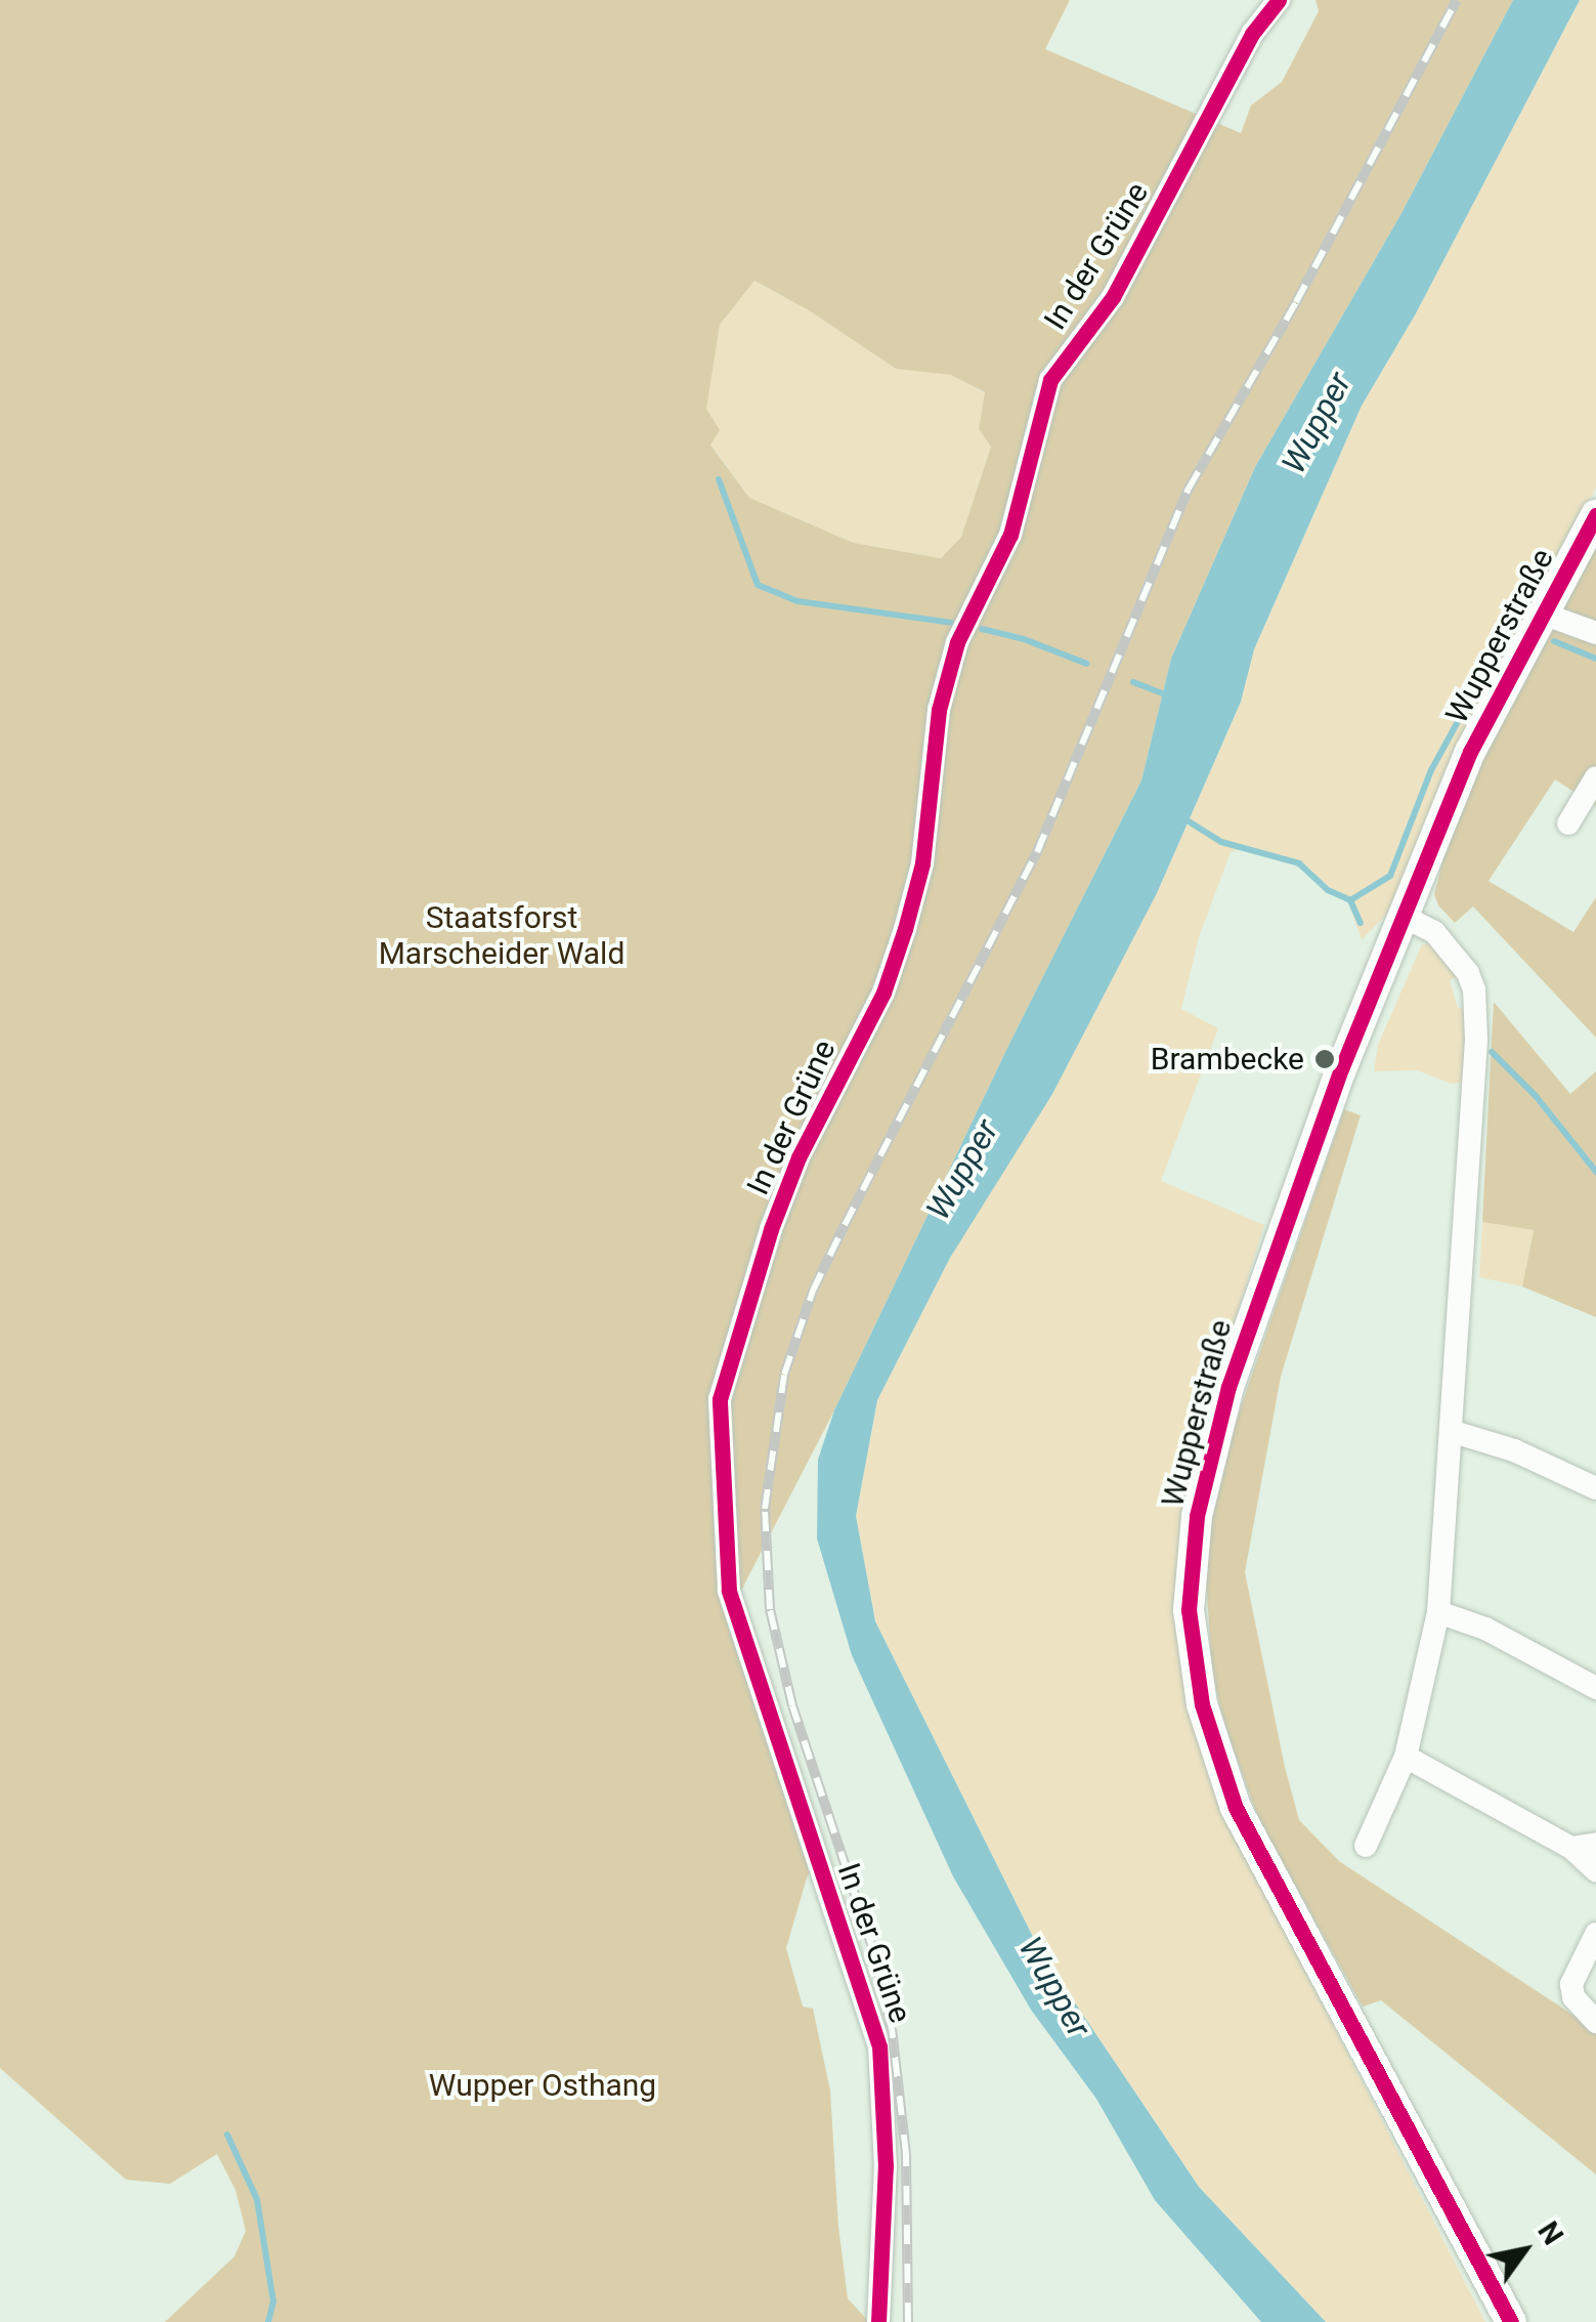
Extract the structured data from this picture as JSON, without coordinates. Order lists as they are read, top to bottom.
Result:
{
  "streets": {
    "main road": ["Wupperstraße"],
    "street": ["In der Grüne"]
  },
  "water": ["Wupper"],
  "parks": ["Staatsforst Marscheider Wald", "Wupper Osthang"],
  "places": ["Brambecke"],
  "north": "top right"
}
